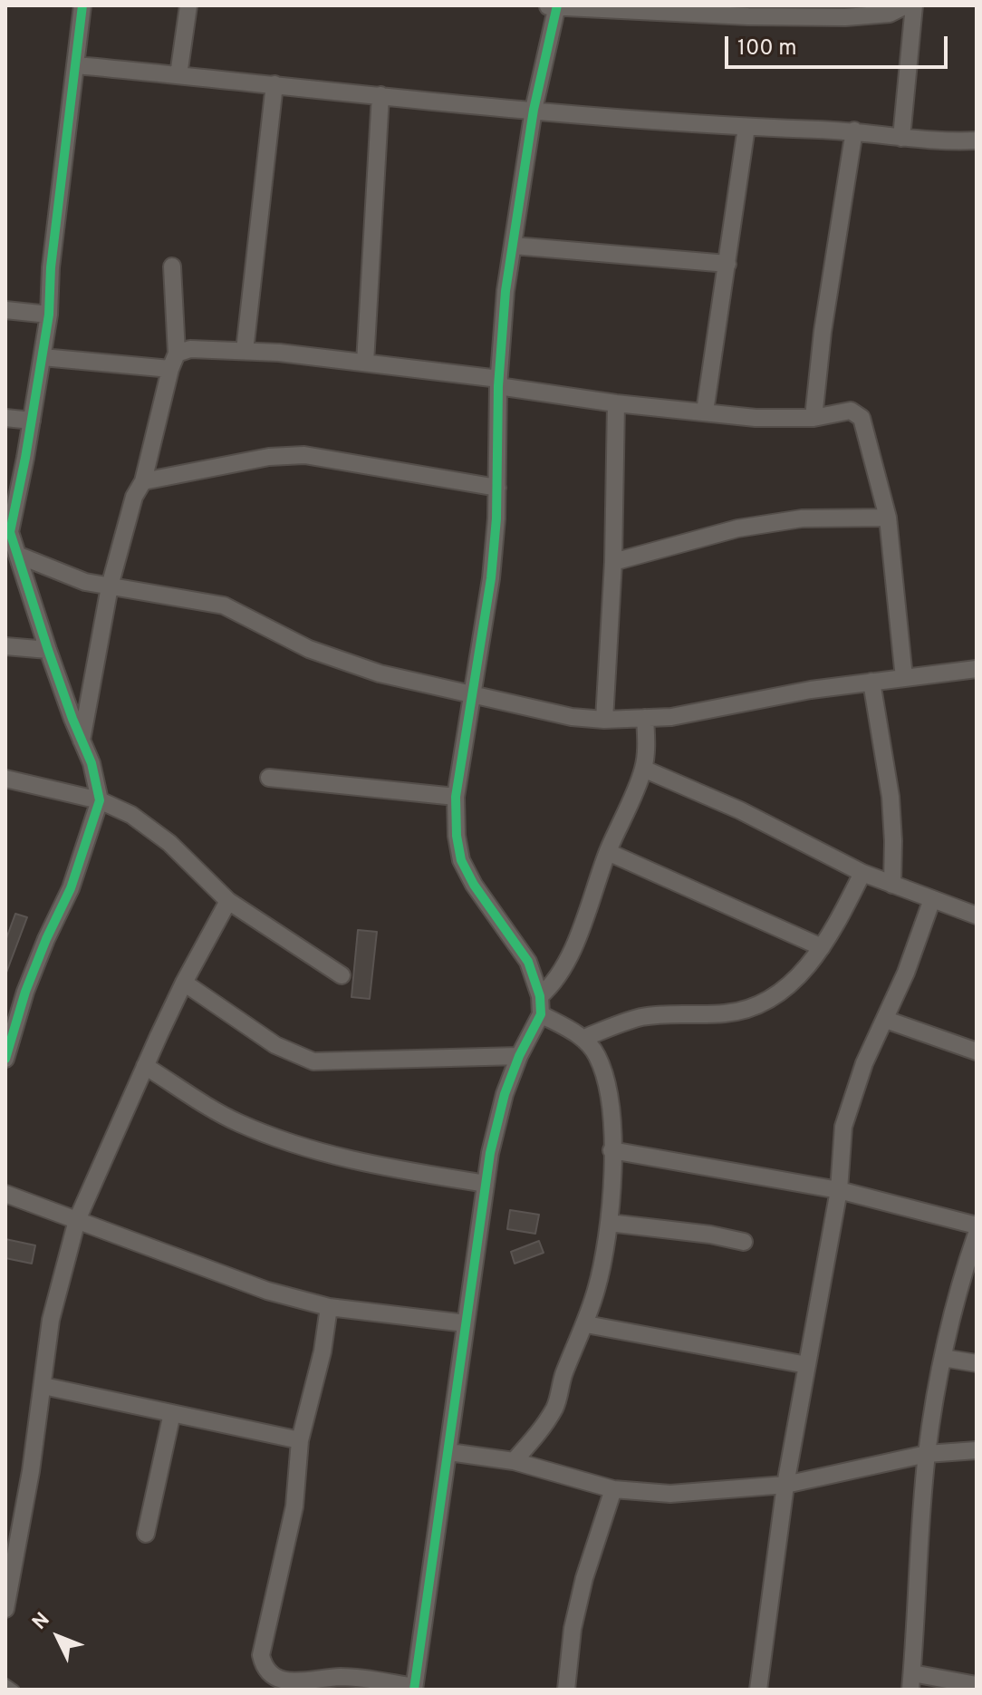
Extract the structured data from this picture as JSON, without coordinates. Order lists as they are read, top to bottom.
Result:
{
  "scale_bar": "100 m",
  "north": "top left"
}
